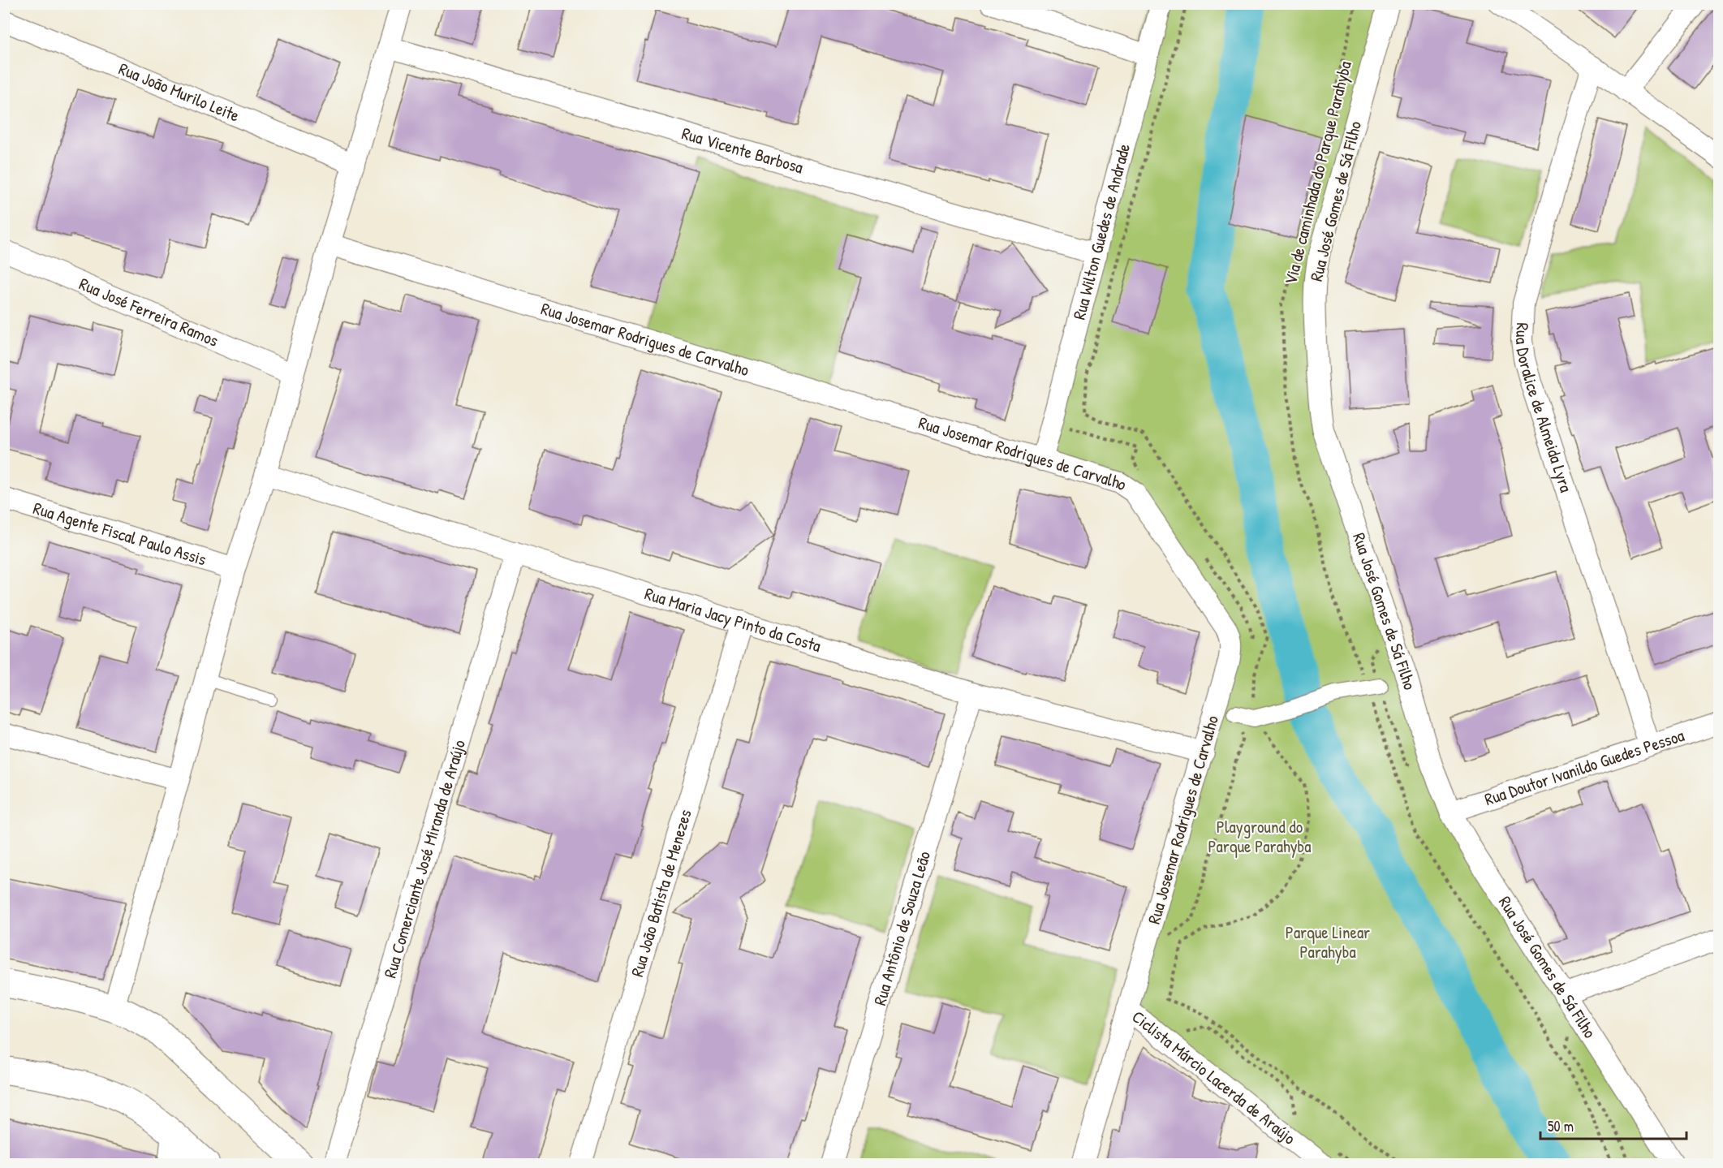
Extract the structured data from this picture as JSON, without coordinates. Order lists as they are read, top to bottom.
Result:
{
  "streets": {
    "street": [
      "Rua João Murilo Leite",
      "Rua Vicente Barbosa",
      "Rua José Gomes de Sá Filho",
      "Rua Wilton Guedes de Andrade",
      "Rua José Ferreira Ramos",
      "Rua Josemar Rodrigues de Carvalho",
      "Rua Doralice de Almeida Lyra",
      "Rua Agente Fiscal Paulo Assis",
      "Rua Maria Jacy Pinto da Costa",
      "Rua Doutor Ivanildo Guedes Pessoa",
      "Rua Comerciante José Miranda de Araújo",
      "Rua João Batista de Menezes",
      "Rua Antônio de Souza Leão",
      "Ciclista Márcio Lacerda de Araújo"
    ]
  },
  "crossings": [
    ["Rua Vicente Barbosa", "Rua Wilton Guedes de Andrade"],
    ["Rua José Gomes de Sá Filho", "Rua Doutor Ivanildo Guedes Pessoa"],
    ["Rua Wilton Guedes de Andrade", "Rua Josemar Rodrigues de Carvalho"],
    ["Rua Josemar Rodrigues de Carvalho", "Rua Maria Jacy Pinto da Costa"],
    ["Rua Josemar Rodrigues de Carvalho", "Ciclista Márcio Lacerda de Araújo"],
    ["Rua Doralice de Almeida Lyra", "Rua Doutor Ivanildo Guedes Pessoa"],
    ["Rua Maria Jacy Pinto da Costa", "Rua Comerciante José Miranda de Araújo"],
    ["Rua Maria Jacy Pinto da Costa", "Rua João Batista de Menezes"],
    ["Rua Maria Jacy Pinto da Costa", "Rua Antônio de Souza Leão"]
  ],
  "parks": ["Playground do Parque Parahyba", "Parque Linear Parahyba"],
  "scale_bar": "50 m"
}
